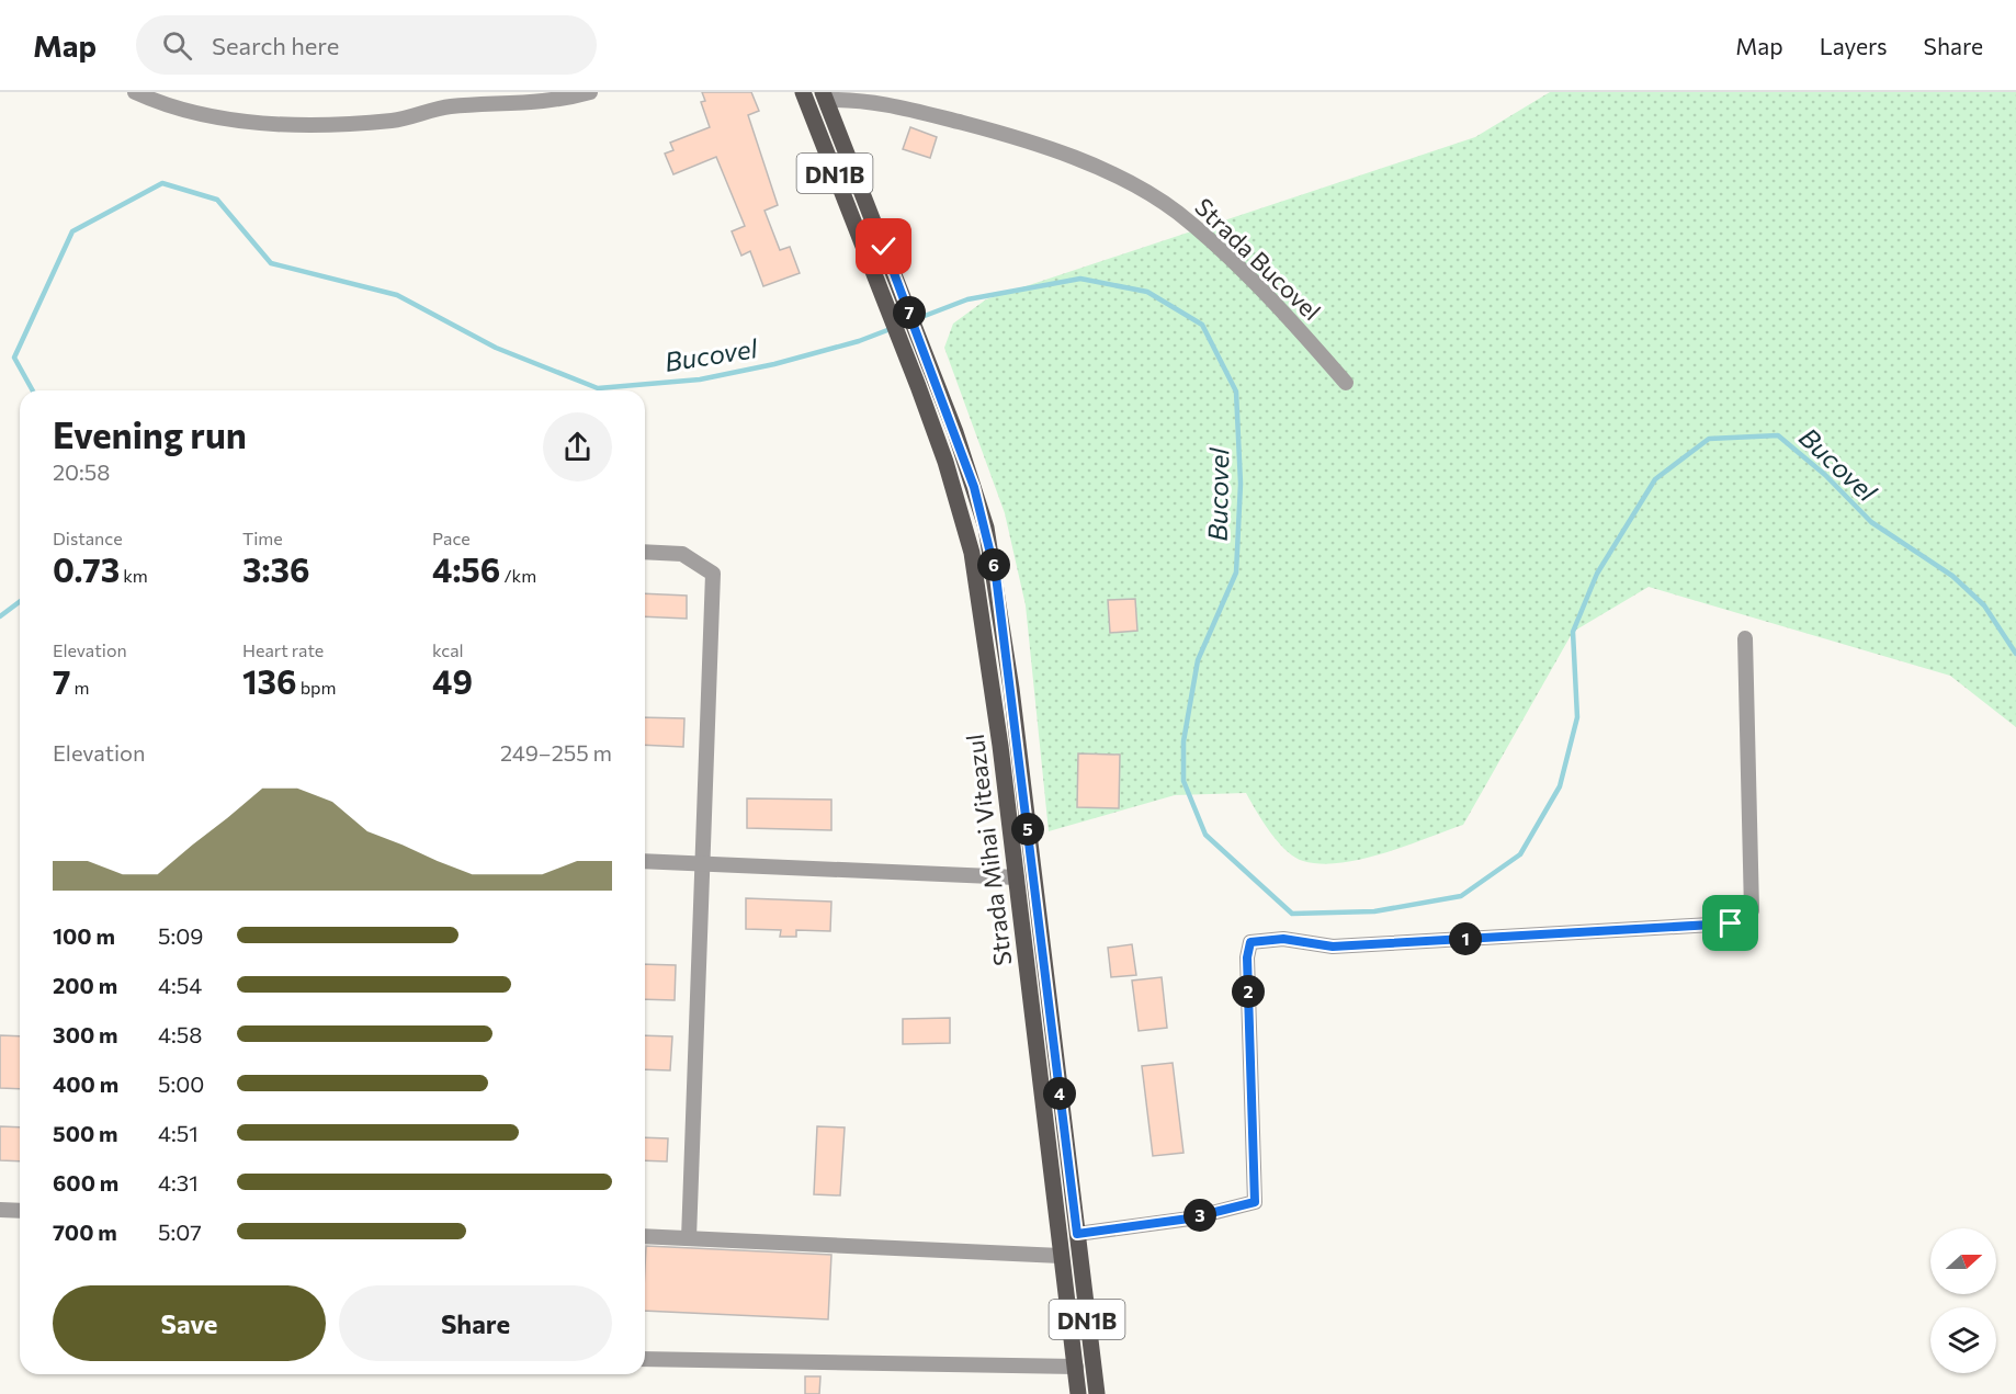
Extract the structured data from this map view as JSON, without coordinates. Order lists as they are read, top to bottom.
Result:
{
  "streets": {
    "main road": ["DN1B", "Strada Mihai Viteazul"],
    "street": ["Strada Bucovel"]
  },
  "crossings": [
    ["Strada Bucovel", "Strada Mihai Viteazul"]
  ],
  "water": ["Bucovel"],
  "north": "right",
  "page": {
    "header": "Map",
    "search": "Search here",
    "nav": ["Map", "Layers", "Share"],
    "pins": [
      "7",
      "6",
      "5",
      "1",
      "2",
      "4",
      "3"
    ],
    "heading": ["Evening run", "20:58"],
    "stats": [
      ["Distance", "0.73 km"],
      ["Time", "3:36"],
      ["Pace", "4:56 /km"],
      ["Elevation", "7 m"],
      ["Heart rate", "136 bpm"],
      ["kcal", "49"]
    ],
    "chart": ["Elevation", "249–255 m"],
    "list": [
      {
        "name": "100 m",
        "note": "5:09"
      },
      {
        "name": "200 m",
        "note": "4:54"
      },
      {
        "name": "300 m",
        "note": "4:58"
      },
      {
        "name": "400 m",
        "note": "5:00"
      },
      {
        "name": "500 m",
        "note": "4:51"
      },
      {
        "name": "600 m",
        "note": "4:31"
      },
      {
        "name": "700 m",
        "note": "5:07"
      }
    ],
    "buttons": ["Save", "Share"]
  }
}
